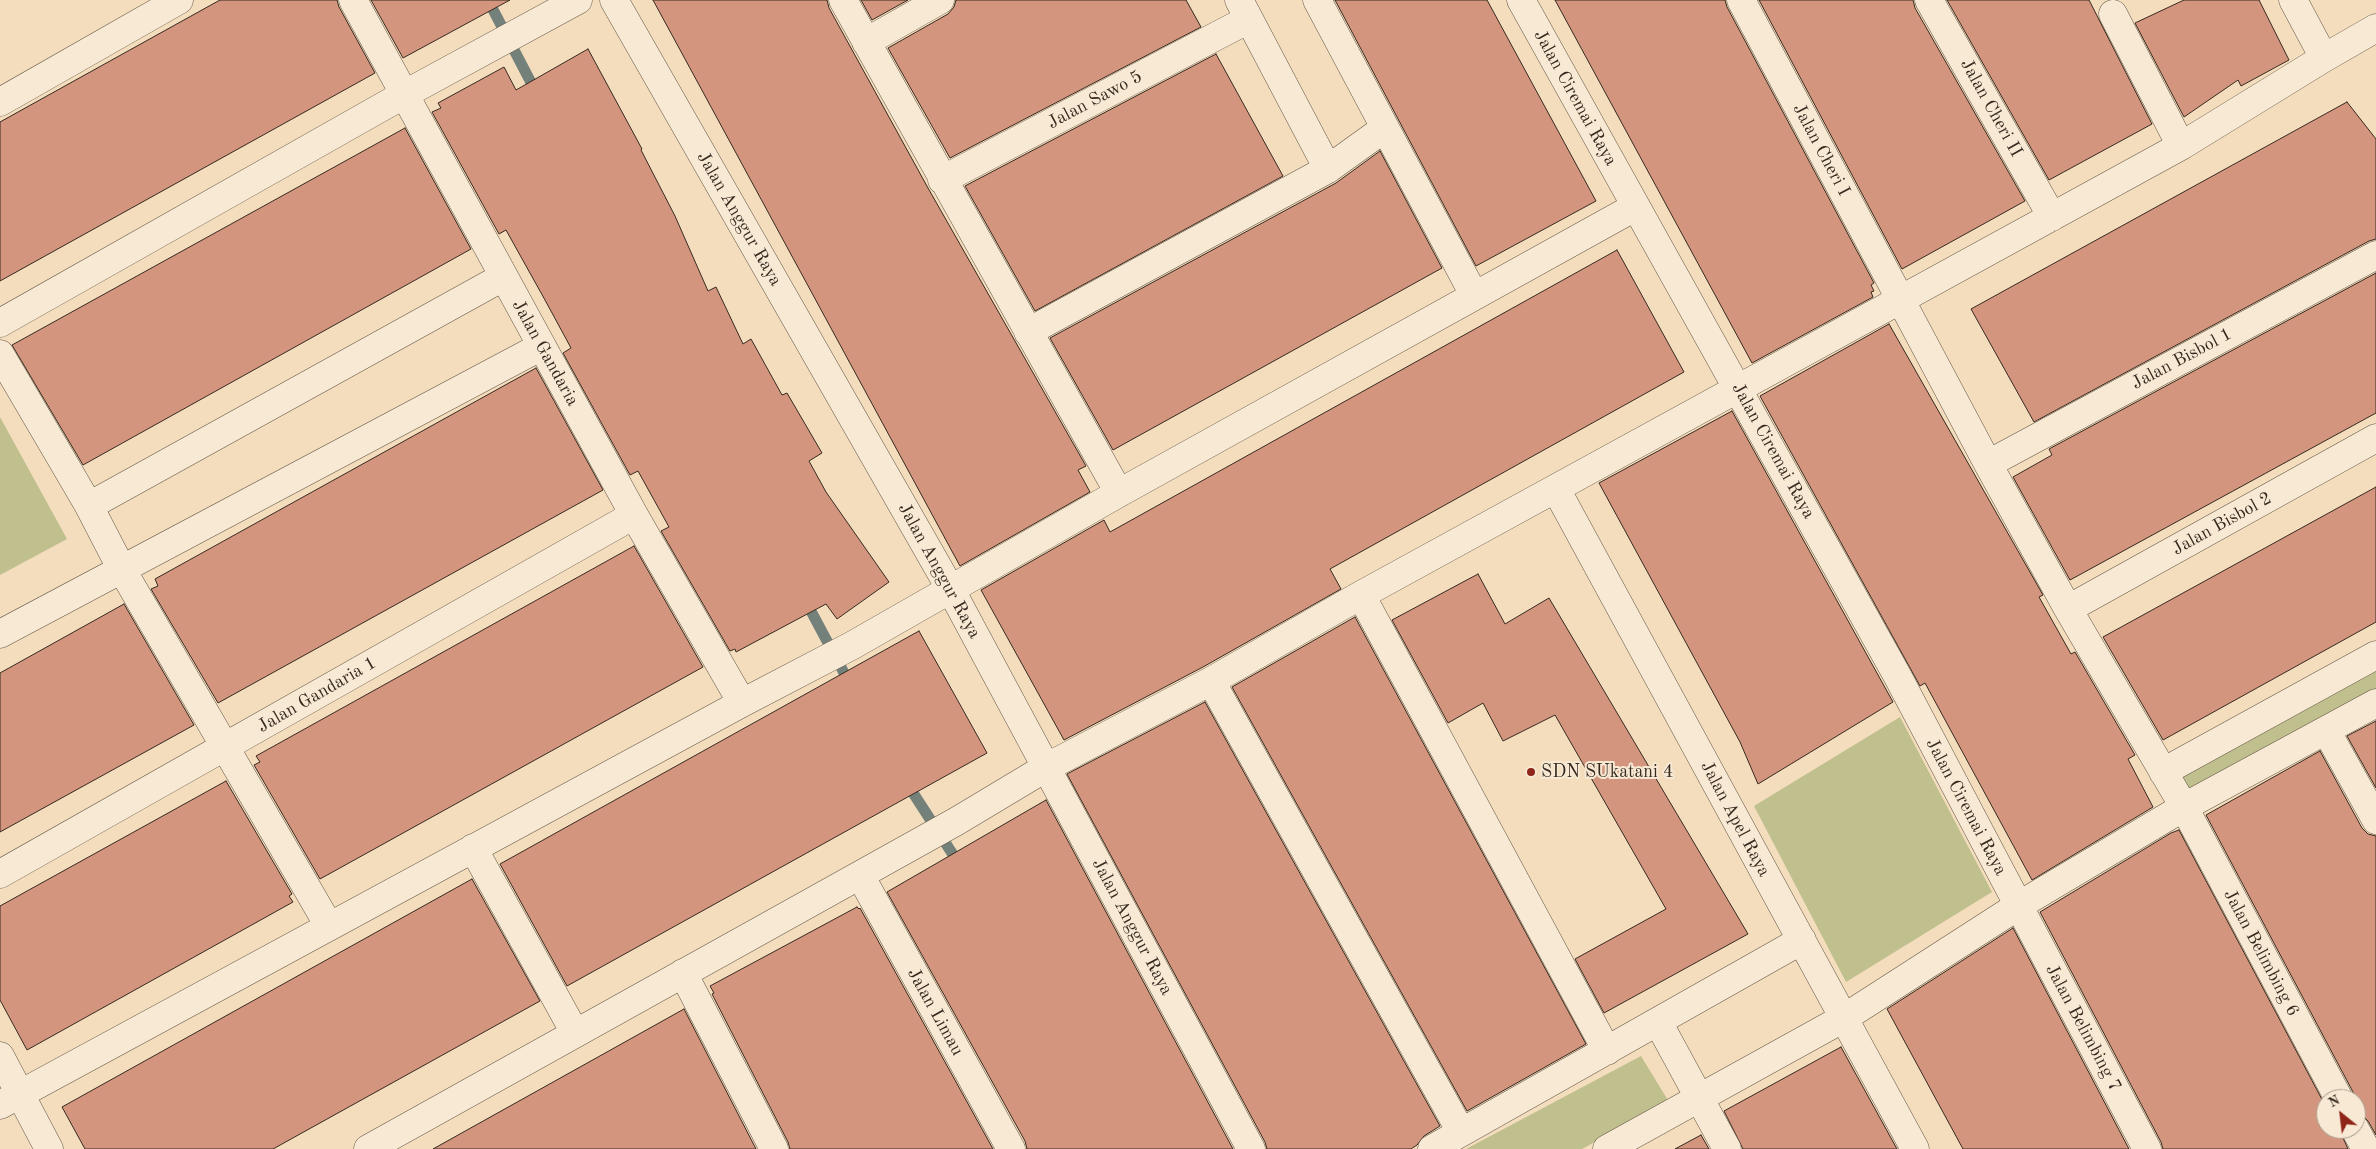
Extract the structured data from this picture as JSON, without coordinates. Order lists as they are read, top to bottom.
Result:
{
  "streets": {
    "street": [
      "Jalan Ciremai Raya",
      "Jalan Sawo 5",
      "Jalan Cheri II",
      "Jalan Cheri I",
      "Jalan Anggur Raya",
      "Jalan Gandaria",
      "Jalan Bisbol 1",
      "Jalan Bisbol 2",
      "Jalan Gandaria 1",
      "Jalan Apel Raya",
      "Jalan Belimbing 6",
      "Jalan Limau",
      "Jalan Belimbing 7"
    ]
  },
  "crossings": [
    ["Jalan Ciremai Raya", "Jalan Belimbing 7"],
    ["Jalan Cheri I", "Jalan Bisbol 1"],
    ["Jalan Cheri I", "Jalan Bisbol 2"],
    ["Jalan Cheri I", "Jalan Belimbing 6"],
    ["Jalan Gandaria", "Jalan Gandaria 1"],
    ["Jalan Bisbol 2", "Jalan Belimbing 6"]
  ],
  "places": ["SDN SUkatani 4"],
  "north": "top left"
}
